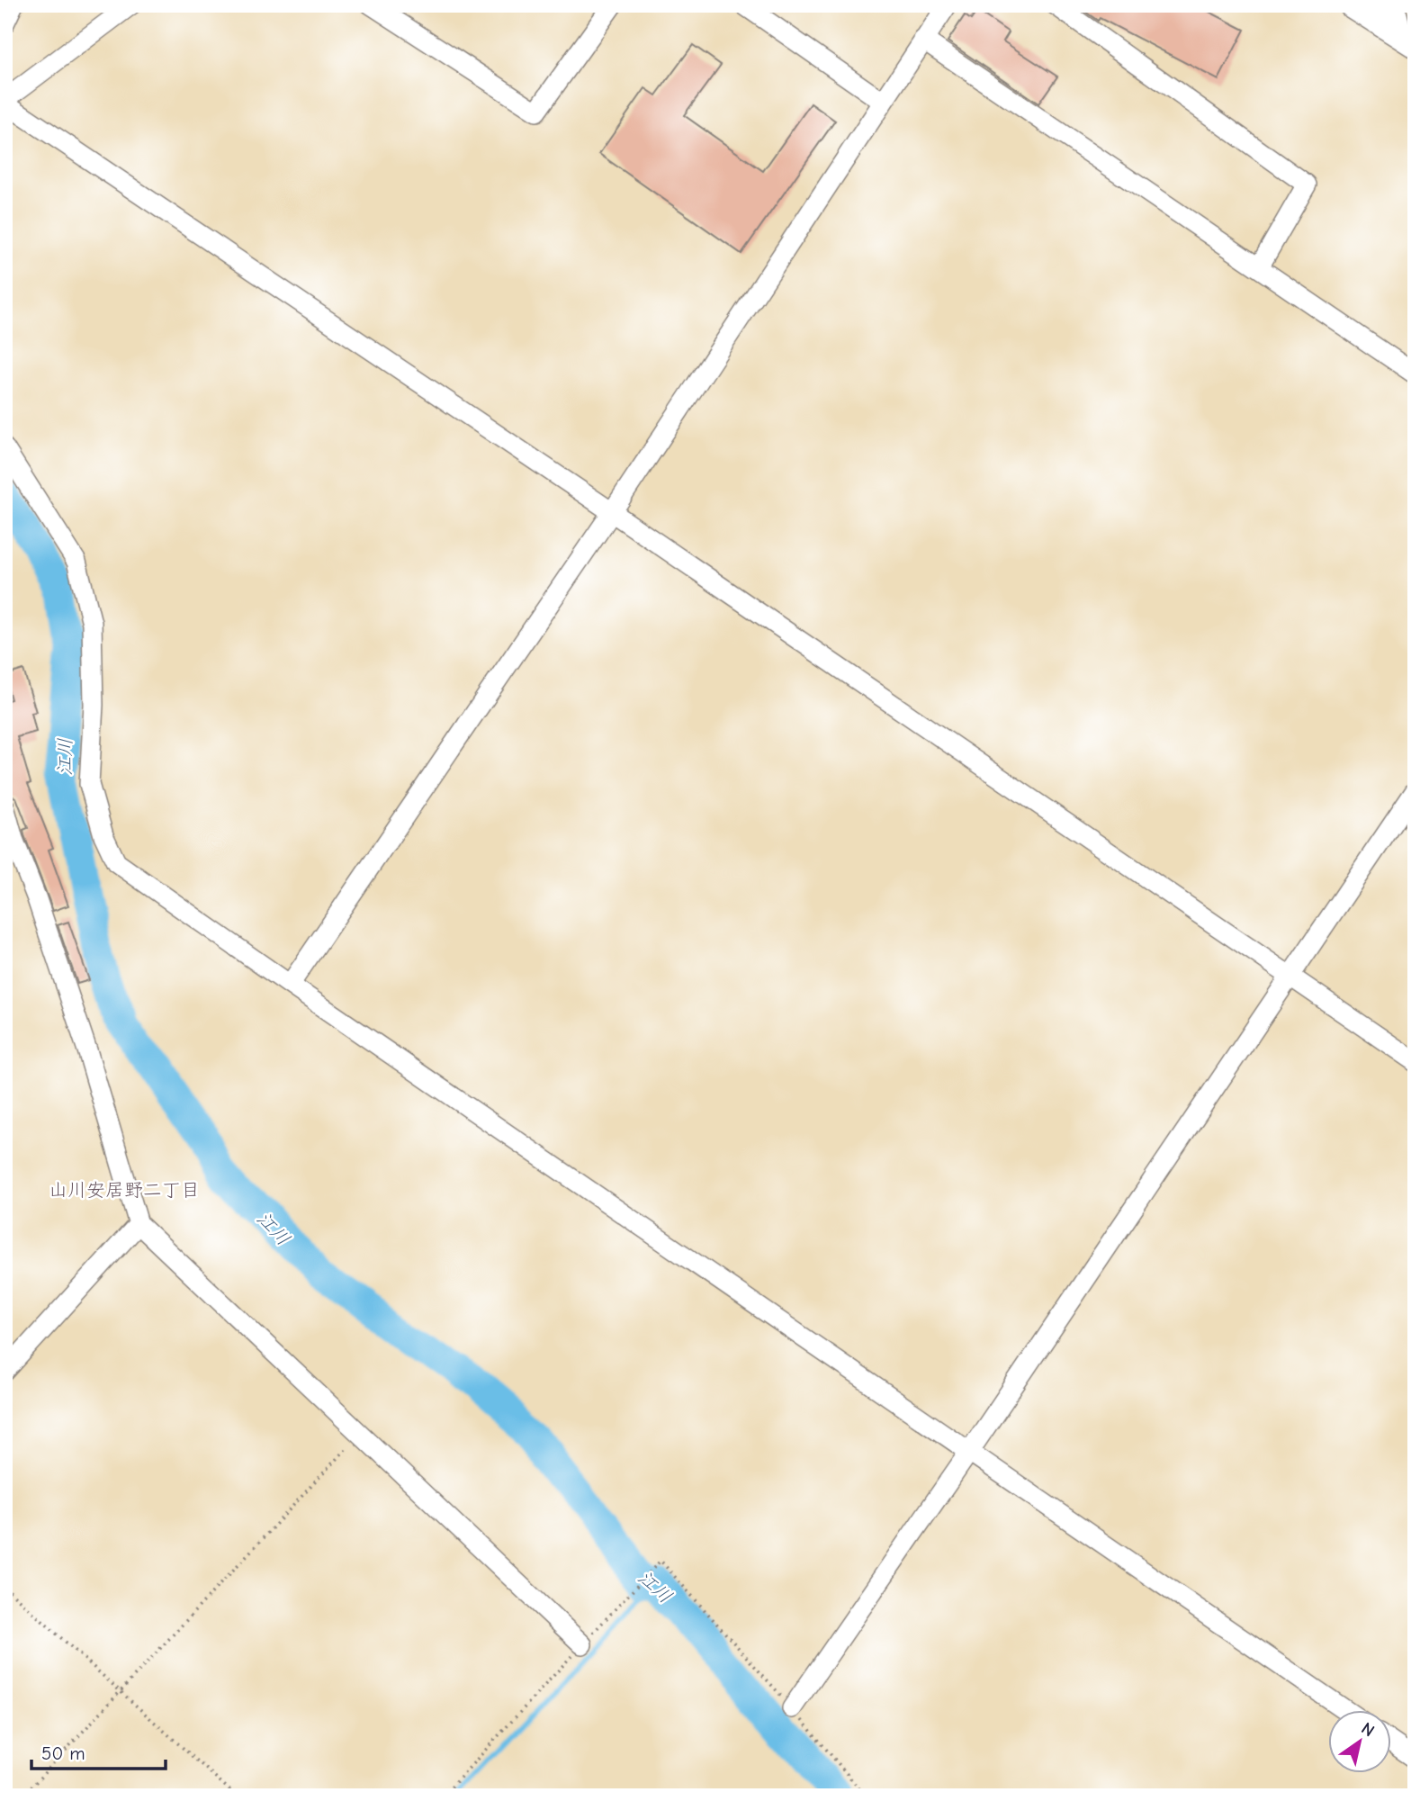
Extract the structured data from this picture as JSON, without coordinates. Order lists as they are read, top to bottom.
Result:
{
  "districts": ["山川安居野二丁目"],
  "water": ["江川"],
  "scale_bar": "50 m",
  "north": "top right"
}
